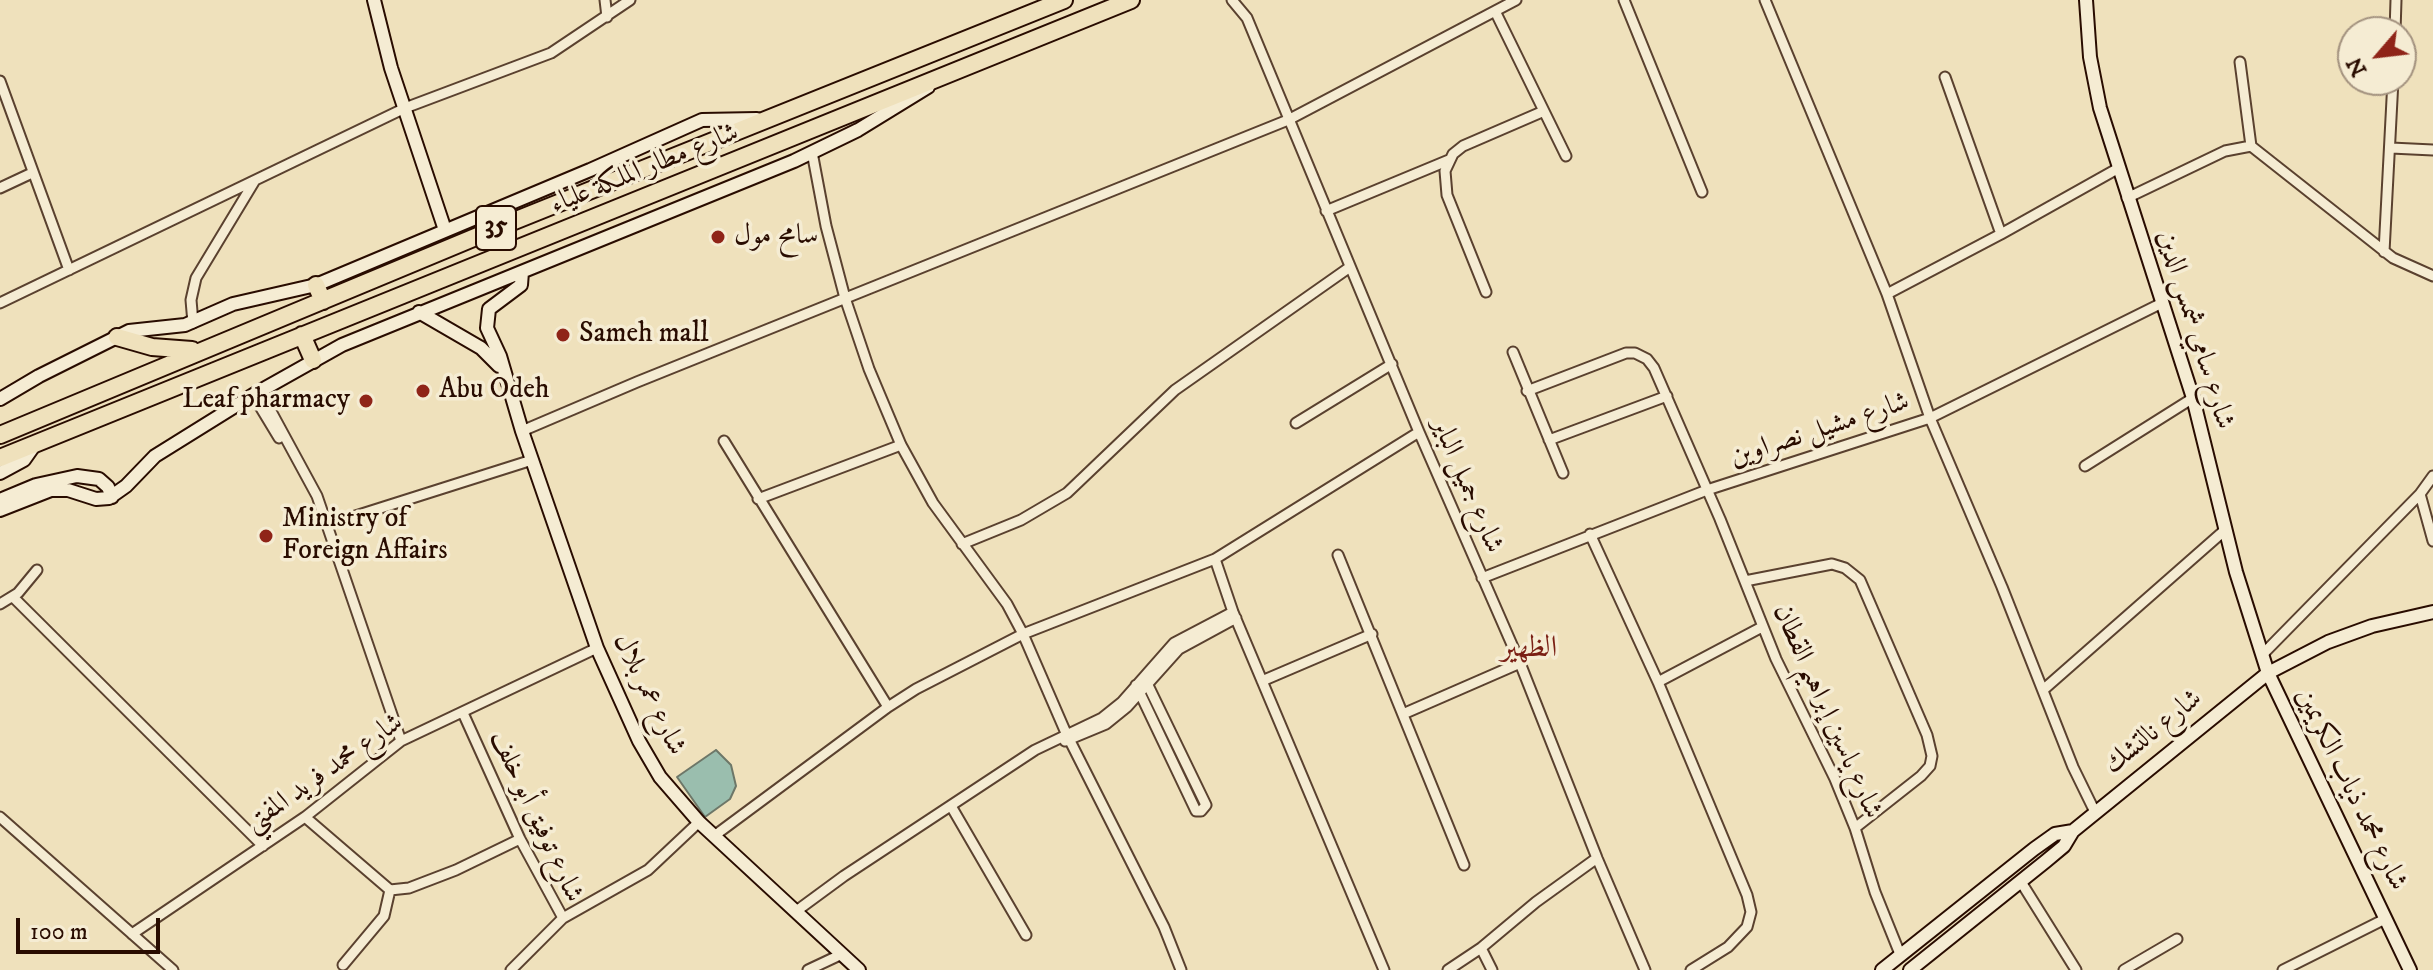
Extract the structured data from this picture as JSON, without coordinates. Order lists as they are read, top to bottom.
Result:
{
  "streets": {
    "highway": ["شارع مطار الملكة علياء", "35"],
    "street": [
      "شارع سامي شمس الدين",
      "شارع مشيل نصراوين",
      "شارع جميل الباير",
      "شارع عمر بلال",
      "شارع ياسين إبراهيم القطان",
      "شارع نالتشك",
      "شارع محمد فريد المفتي",
      "شارع محمد ذياب الكريمين",
      "شارع توفيق أبو خلف"
    ]
  },
  "crossings": [
    ["شارع سامي شمس الدين", "شارع مشيل نصراوين"],
    ["شارع سامي شمس الدين", "شارع نالتشك"],
    ["شارع سامي شمس الدين", "شارع محمد ذياب الكريمين"],
    ["شارع مشيل نصراوين", "شارع جميل الباير"],
    ["شارع مشيل نصراوين", "شارع ياسين إبراهيم القطان"],
    ["شارع عمر بلال", "شارع محمد فريد المفتي"],
    ["شارع ياسين إبراهيم القطان", "شارع نالتشك"],
    ["شارع نالتشك", "شارع محمد ذياب الكريمين"],
    ["شارع محمد فريد المفتي", "شارع توفيق أبو خلف"]
  ],
  "districts": ["الظهير"],
  "places": [
    "سامح مول",
    "Sameh mall",
    "Abu Odeh",
    "Leaf pharmacy",
    "Ministry of Foreign Affairs"
  ],
  "scale_bar": "100 m",
  "north": "bottom left"
}
